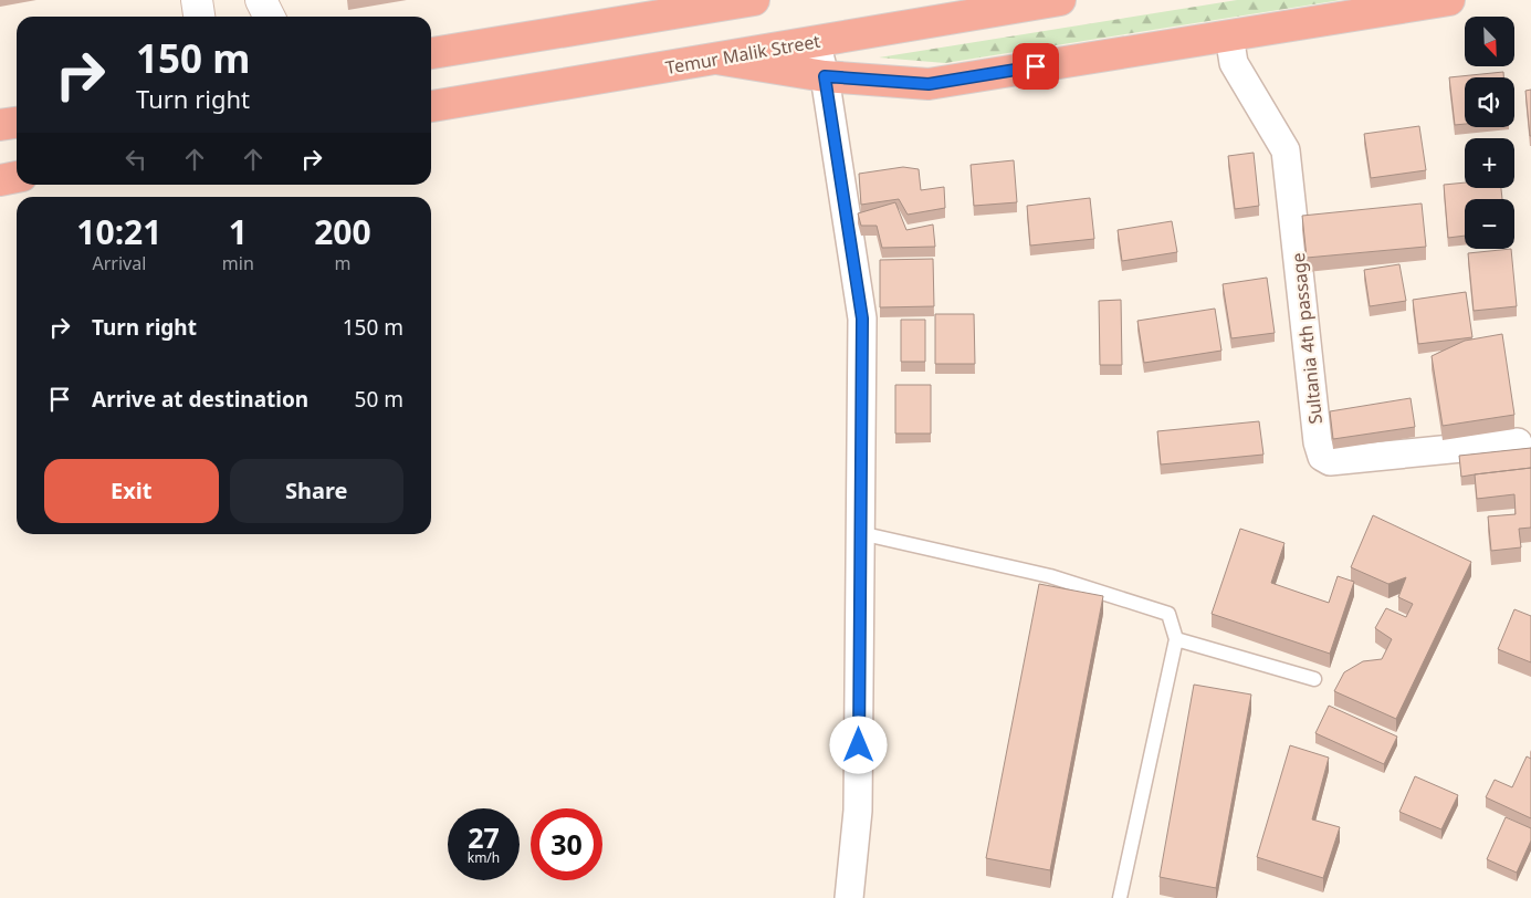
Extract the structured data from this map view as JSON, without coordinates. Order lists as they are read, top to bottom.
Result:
{
  "streets": {
    "highway": ["Temur Malik Street"],
    "street": ["Sultania 4th passage"]
  },
  "north": "bottom right",
  "page": {
    "map_buttons": ["+", "−"],
    "turn": ["150 m", "Turn right"],
    "eta": [
      "10:21",
      "Arrival",
      "1",
      "min",
      "200",
      "m"
    ],
    "list": [
      {
        "name": "Turn right",
        "value": "150 m"
      },
      {
        "name": "Arrive at destination",
        "value": "50 m"
      }
    ],
    "buttons": ["Exit", "Share"],
    "speed": "27 km/h",
    "limit": "30"
  }
}
